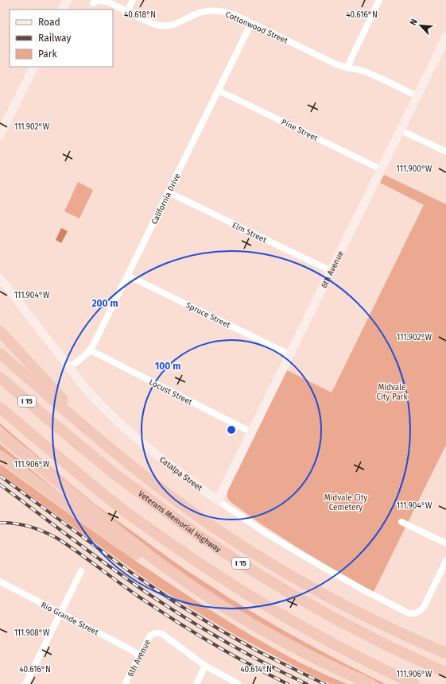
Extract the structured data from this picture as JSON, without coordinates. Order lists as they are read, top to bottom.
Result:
{
  "streets": {
    "highway": ["I 15", "Veterans Memorial Highway"],
    "street": [
      "Cottonwood Street",
      "Pine Street",
      "California Drive",
      "Elm Street",
      "6th Avenue",
      "Spruce Street",
      "Locust Street",
      "Catalpa Street",
      "Rio Grande Street"
    ]
  },
  "crossings": [
    ["Cottonwood Street", "California Drive"],
    ["Cottonwood Street", "6th Avenue"],
    ["Pine Street", "California Drive"],
    ["Pine Street", "6th Avenue"],
    ["California Drive", "Elm Street"],
    ["California Drive", "Spruce Street"],
    ["California Drive", "Locust Street"],
    ["California Drive", "Catalpa Street"],
    ["Elm Street", "6th Avenue"],
    ["6th Avenue", "Spruce Street"],
    ["6th Avenue", "Locust Street"],
    ["6th Avenue", "Catalpa Street"],
    ["6th Avenue", "Rio Grande Street"]
  ],
  "parks": ["Midvale City Park", "Midvale City Cemetery"],
  "legend": ["Road", "Railway", "Park"],
  "north": "top left",
  "coordinates": [
    "40.618°N",
    "40.616°N",
    "111.902°W",
    "111.900°W",
    "111.904°W",
    "111.906°W",
    "111.908°W",
    "40.614°N"
  ],
  "rings": ["200 m", "100 m"]
}
